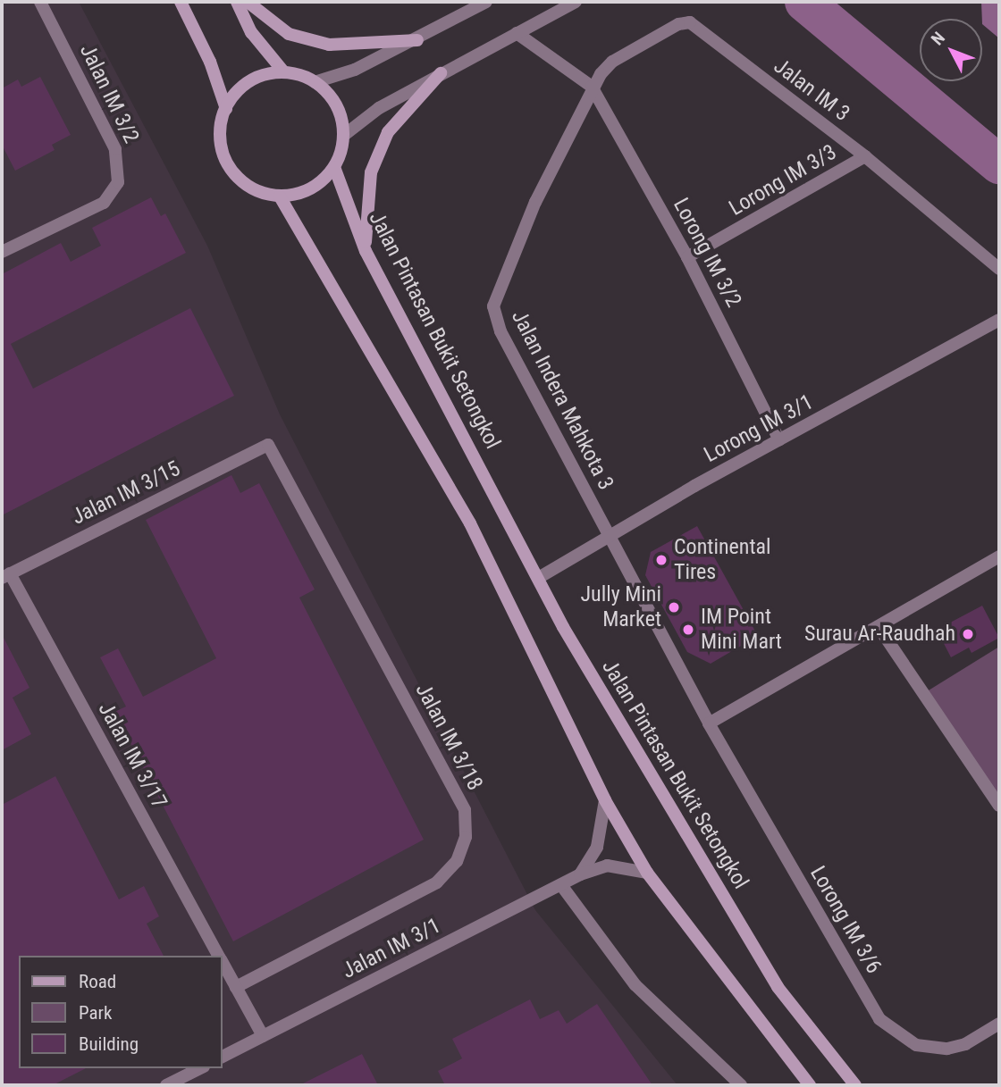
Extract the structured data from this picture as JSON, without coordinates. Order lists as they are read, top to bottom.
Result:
{
  "streets": {
    "main road": ["Jalan Pintasan Bukit Setongkol"],
    "street": [
      "Jalan IM 3",
      "Jalan IM 3/2",
      "Lorong IM 3/3",
      "Lorong IM 3/2",
      "Jalan Indera Mahkota 3",
      "Lorong IM 3/1",
      "Jalan IM 3/15",
      "Jalan IM 3/18",
      "Jalan IM 3/17",
      "Lorong IM 3/6",
      "Jalan IM 3/1"
    ]
  },
  "crossings": [
    ["Jalan IM 3", "Lorong IM 3/3"],
    ["Jalan IM 3", "Lorong IM 3/2"],
    ["Jalan IM 3", "Jalan Indera Mahkota 3"],
    ["Lorong IM 3/3", "Lorong IM 3/2"],
    ["Lorong IM 3/2", "Jalan Indera Mahkota 3"],
    ["Lorong IM 3/2", "Lorong IM 3/1"],
    ["Jalan Pintasan Bukit Setongkol", "Lorong IM 3/1"],
    ["Jalan Indera Mahkota 3", "Lorong IM 3/1"],
    ["Jalan Indera Mahkota 3", "Lorong IM 3/6"],
    ["Jalan IM 3/15", "Jalan IM 3/18"],
    ["Jalan IM 3/15", "Jalan IM 3/17"],
    ["Jalan IM 3/18", "Jalan IM 3/17"],
    ["Jalan IM 3/17", "Jalan IM 3/1"]
  ],
  "places": [
    "Continental Tires",
    "Jully Mini Market",
    "IM Point Mini Mart",
    "Surau Ar-Raudhah"
  ],
  "legend": ["Road", "Park", "Building"],
  "north": "top left"
}
